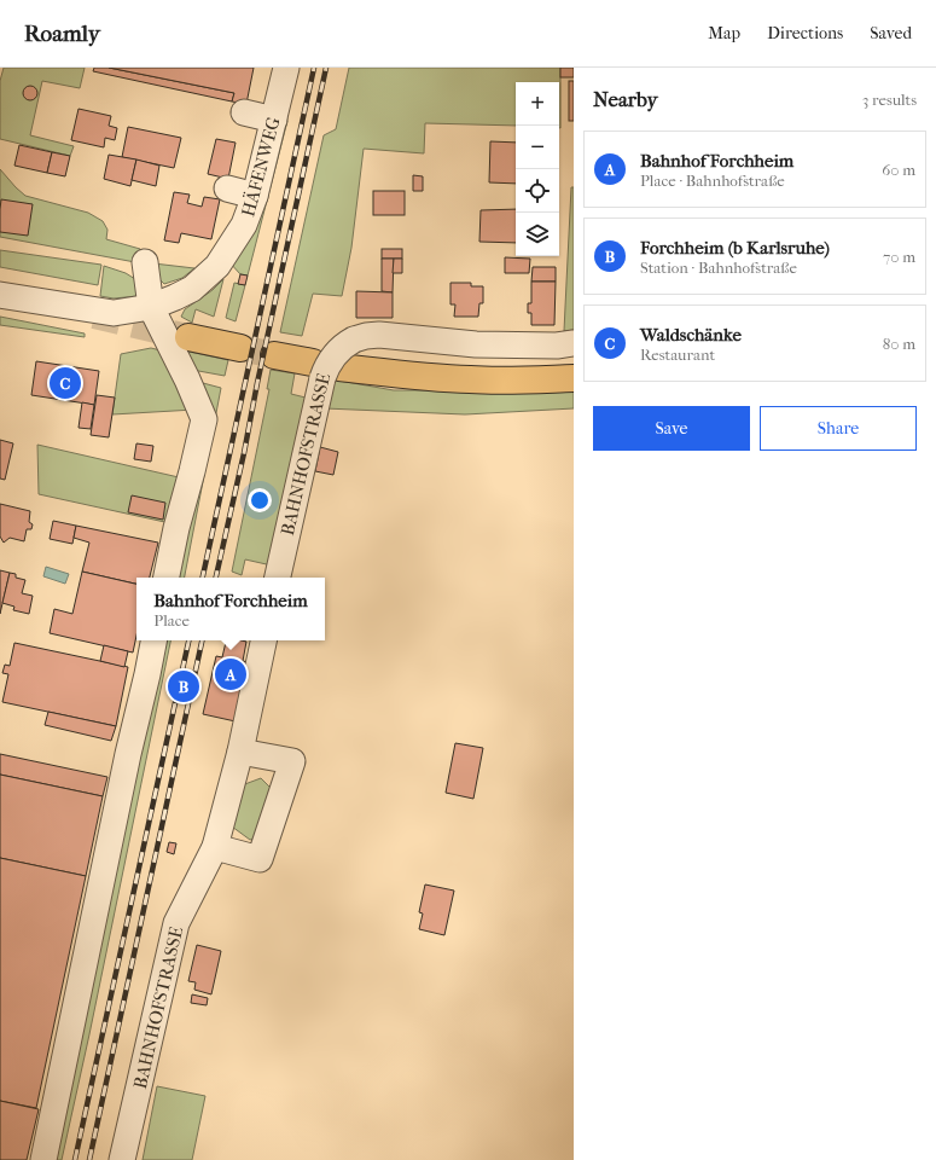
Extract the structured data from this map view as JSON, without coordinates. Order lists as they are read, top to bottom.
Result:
{
  "streets": {
    "street": ["HÄFENWEG", "BAHNHOFSTRASSE"]
  },
  "page": {
    "header": "Roamly",
    "nav": ["Map", "Directions", "Saved"],
    "heading": ["Nearby", "3 results"],
    "map_buttons": ["+", "−"],
    "list": [
      {
        "mark": "A",
        "name": "Bahnhof Forchheim",
        "note": "Place · Bahnhofstraße",
        "value": "60 m"
      },
      {
        "mark": "B",
        "name": "Forchheim (b Karlsruhe)",
        "note": "Station · Bahnhofstraße",
        "value": "70 m"
      },
      {
        "mark": "C",
        "name": "Waldschänke",
        "note": "Restaurant",
        "value": "80 m"
      }
    ],
    "pins": ["C", "A", "B"],
    "buttons": ["Save", "Share"],
    "popup": ["Bahnhof Forchheim", "Place"]
  }
}
